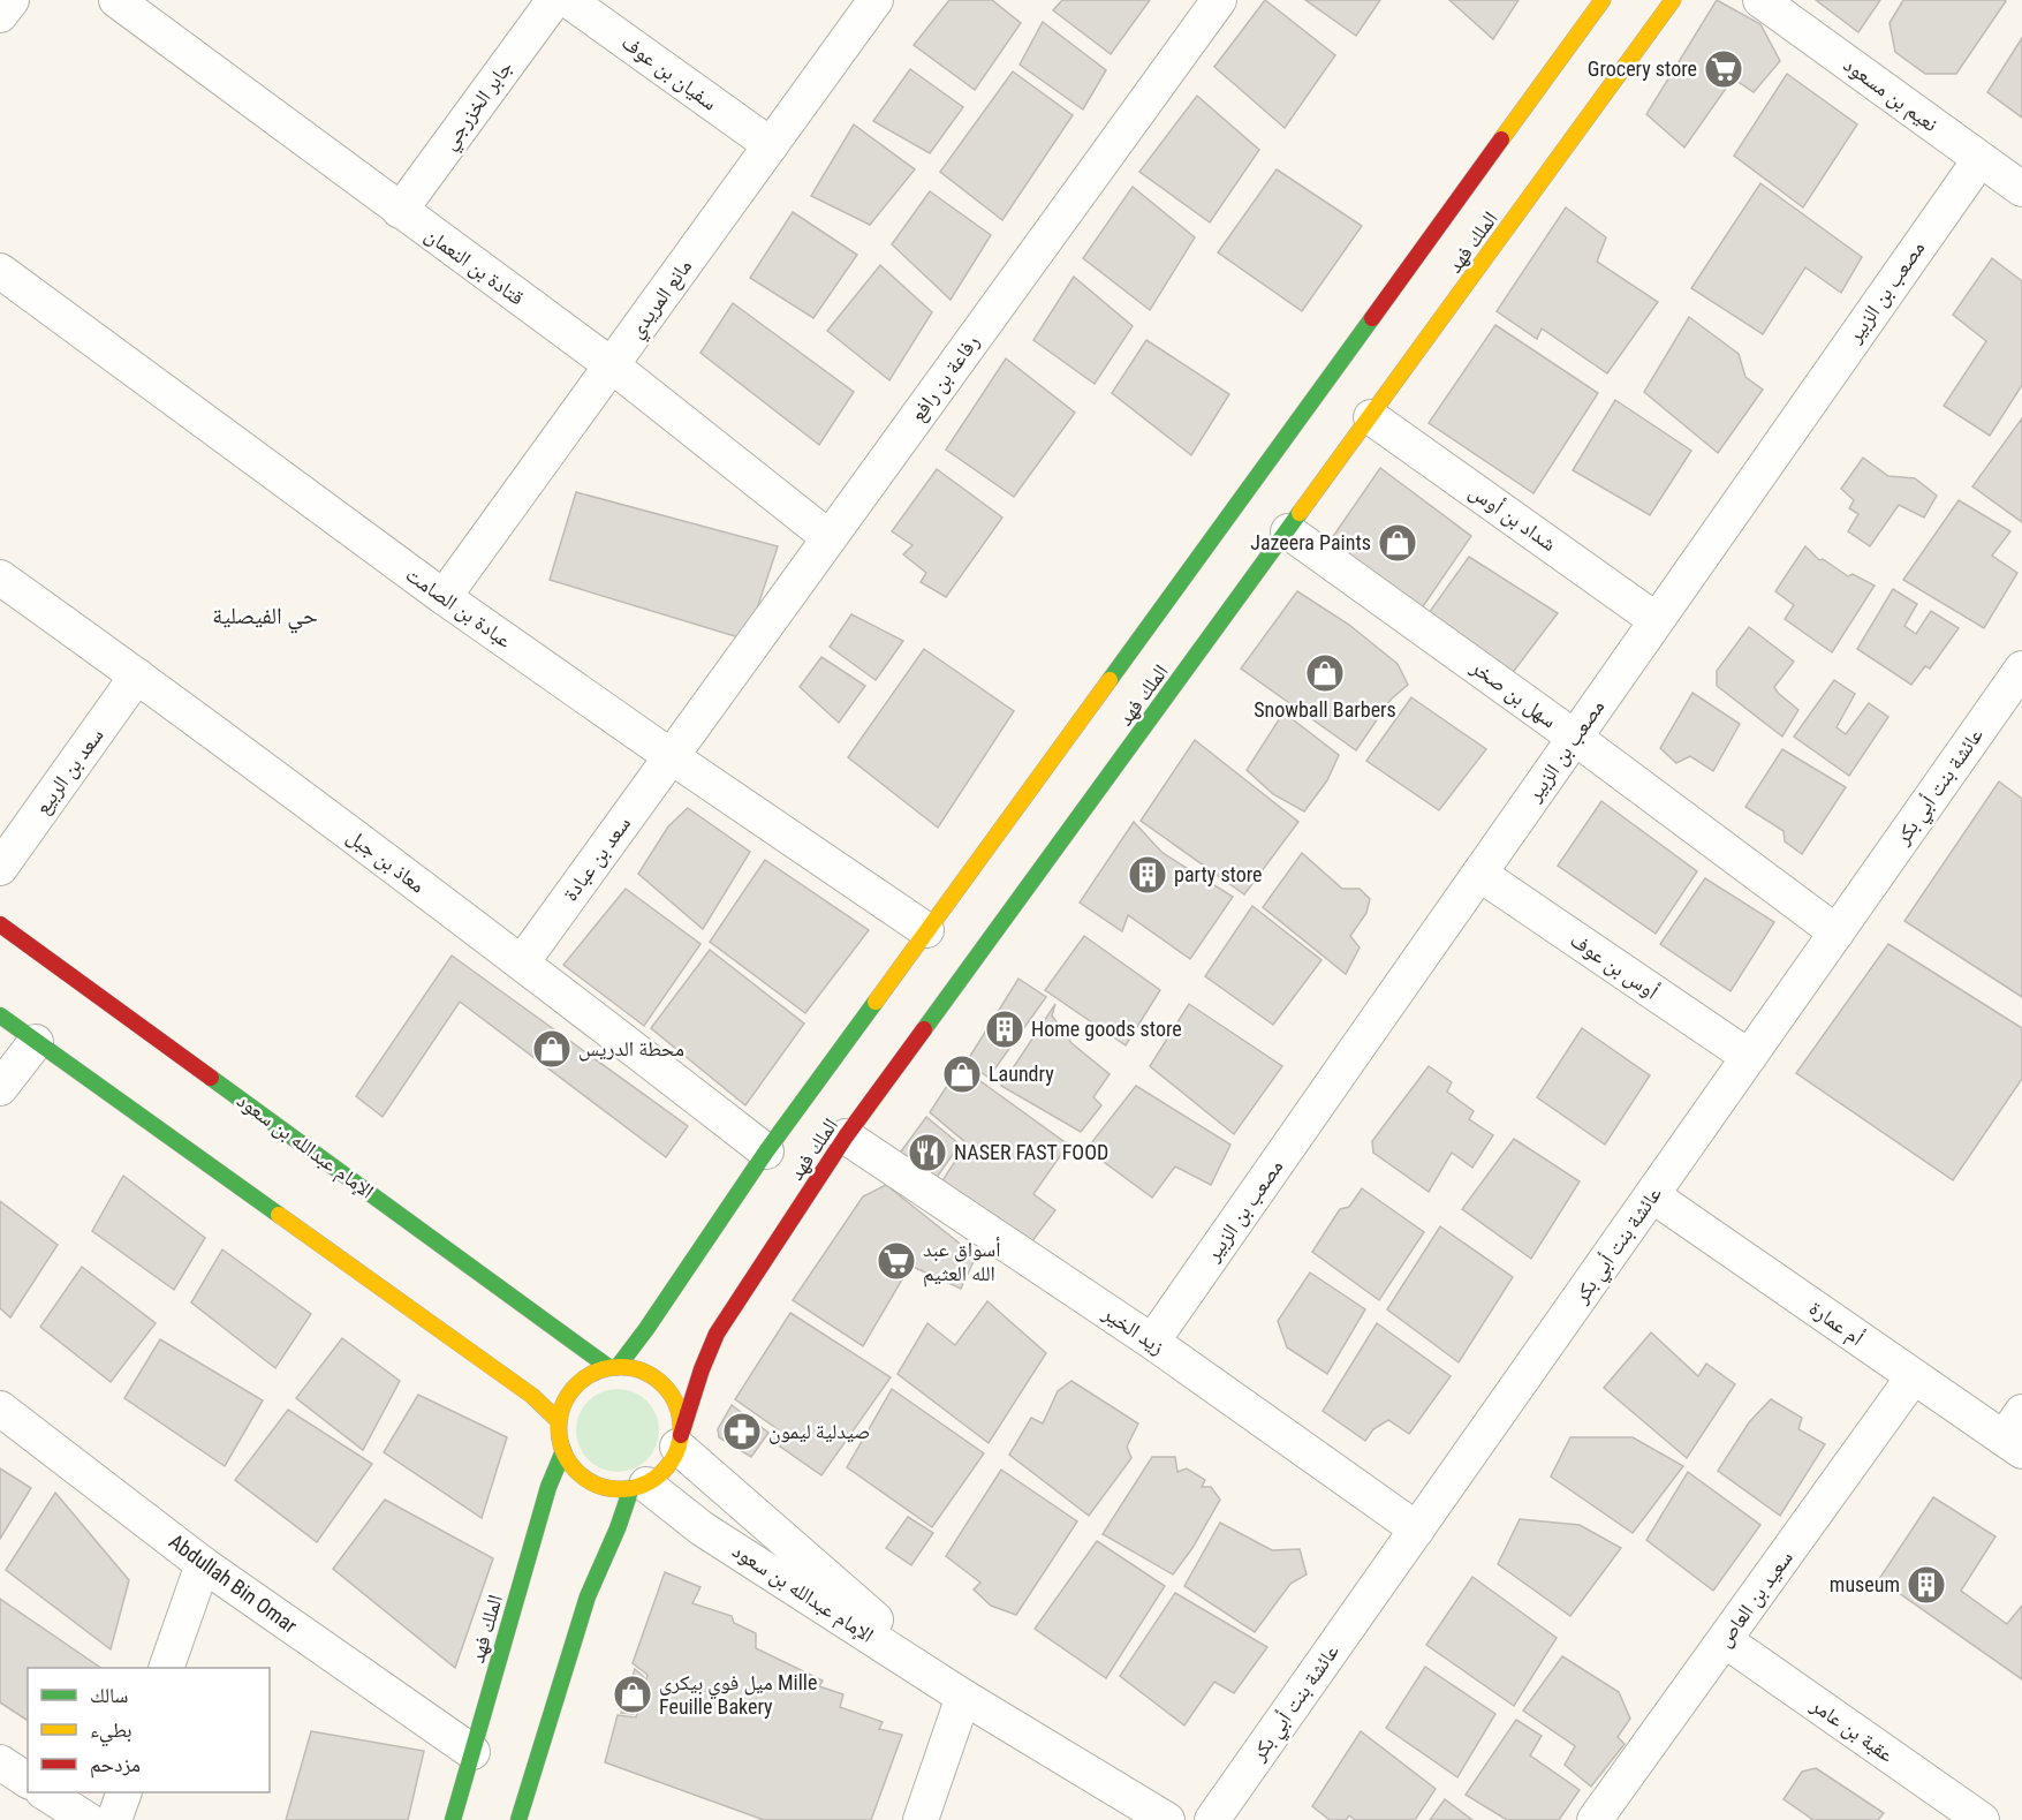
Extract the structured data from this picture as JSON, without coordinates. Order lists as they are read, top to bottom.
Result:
{
  "streets": {
    "street": [
      "سفيان بن عوف",
      "نعيم بن مسعود",
      "جابر الخزرجي",
      "الملك فهد",
      "قتادة بن النعمان",
      "مصعب بن الزبير",
      "مانع المريدي",
      "رفاعة بن رافع",
      "شداد بن أوس",
      "عبادة بن الصامت",
      "سهل بن صخر",
      "سعد بن الربيع",
      "عائشة بنت أبي بكر",
      "سعد بن عبادة",
      "معاذ بن جبل",
      "أوس بن عوف",
      "الإمام عبدالله بن سعود",
      "أم عمارة",
      "زيد الخير",
      "Abdullah Bin Omar",
      "سعيد بن العاص",
      "عقبة بن عامر"
    ]
  },
  "crossings": [
    ["سفيان بن عوف", "مانع المريدي"],
    ["نعيم بن مسعود", "مصعب بن الزبير"],
    ["جابر الخزرجي", "قتادة بن النعمان"],
    ["الملك فهد", "شداد بن أوس"],
    ["الملك فهد", "عبادة بن الصامت"],
    ["الملك فهد", "سهل بن صخر"],
    ["الملك فهد", "معاذ بن جبل"],
    ["الملك فهد", "الإمام عبدالله بن سعود"],
    ["الملك فهد", "زيد الخير"],
    ["الملك فهد", "Abdullah Bin Omar"],
    ["قتادة بن النعمان", "مانع المريدي"],
    ["قتادة بن النعمان", "رفاعة بن رافع"],
    ["مصعب بن الزبير", "شداد بن أوس"],
    ["مصعب بن الزبير", "سهل بن صخر"],
    ["مصعب بن الزبير", "أوس بن عوف"],
    ["مصعب بن الزبير", "زيد الخير"],
    ["مانع المريدي", "عبادة بن الصامت"],
    ["رفاعة بن رافع", "عبادة بن الصامت"],
    ["رفاعة بن رافع", "سعد بن عبادة"],
    ["عبادة بن الصامت", "سعد بن عبادة"],
    ["سهل بن صخر", "عائشة بنت أبي بكر"],
    ["سعد بن الربيع", "معاذ بن جبل"],
    ["عائشة بنت أبي بكر", "أوس بن عوف"],
    ["عائشة بنت أبي بكر", "أم عمارة"],
    ["عائشة بنت أبي بكر", "زيد الخير"],
    ["سعد بن عبادة", "معاذ بن جبل"],
    ["أم عمارة", "سعيد بن العاص"],
    ["سعيد بن العاص", "عقبة بن عامر"]
  ],
  "districts": ["حي الفيصلية"],
  "places": {
    "supermarket": ["Grocery store", "أسواق عبد الله العثيم"],
    "shop": [
      "Jazeera Paints",
      "Snowball Barbers",
      "محطة الدريس",
      "Laundry",
      "ميل فوي بيكري Mille Feuille Bakery"
    ],
    "building": ["party store", "Home goods store", "museum"],
    "restaurant": ["NASER FAST FOOD"],
    "pharmacy": ["صيدلية ليمون"]
  },
  "legend": ["سالك", "بطيء", "مزدحم"]
}
